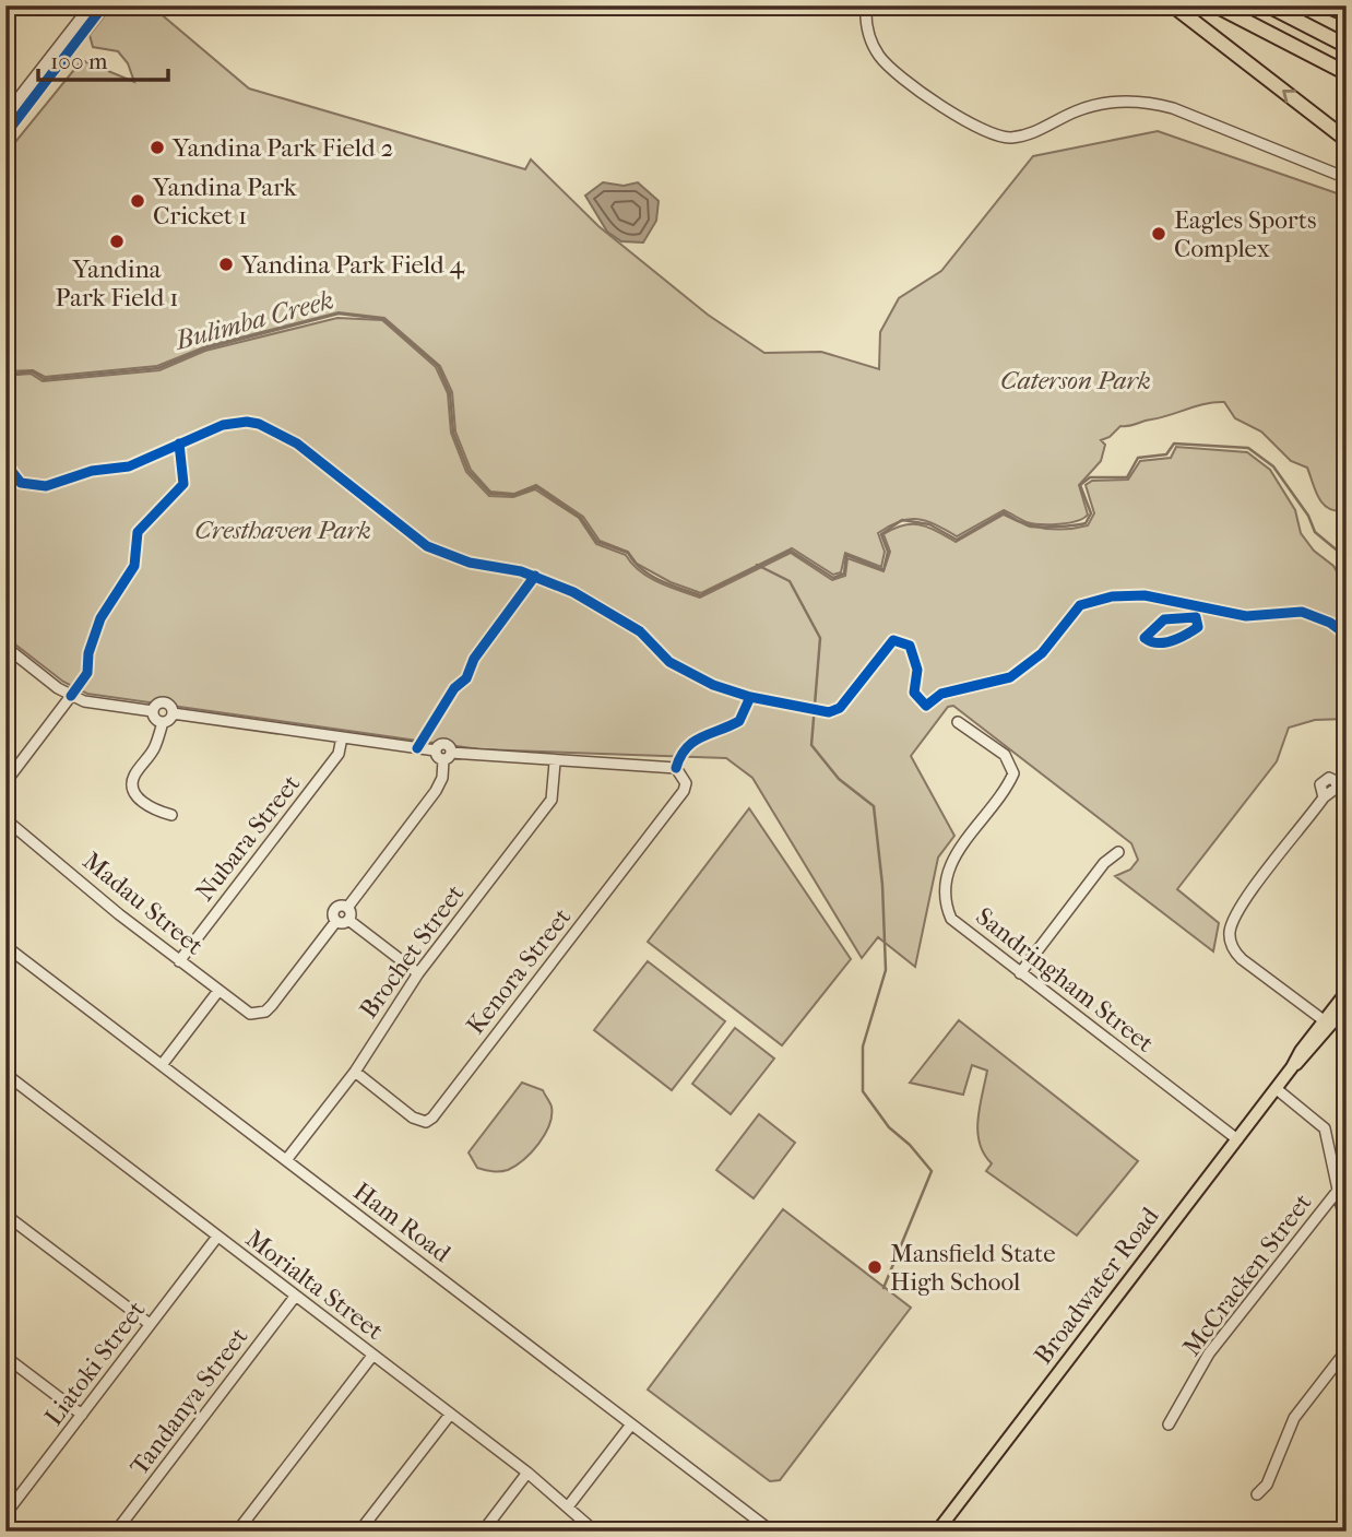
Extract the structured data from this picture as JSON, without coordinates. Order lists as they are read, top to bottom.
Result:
{
  "streets": {
    "main road": ["Broadwater Road"],
    "street": [
      "Nubara Street",
      "Madau Street",
      "Brochet Street",
      "Kenora Street",
      "Sandringham Street",
      "Ham Road",
      "McCracken Street",
      "Morialta Street",
      "Liatoki Street",
      "Tandanya Street"
    ]
  },
  "crossings": [
    ["Nubara Street", "Madau Street"],
    ["Brochet Street", "Kenora Street"],
    ["Brochet Street", "Ham Road"],
    ["Sandringham Street", "Broadwater Road"],
    ["Morialta Street", "Liatoki Street"],
    ["Morialta Street", "Tandanya Street"]
  ],
  "water": ["Bulimba Creek"],
  "parks": ["Caterson Park", "Cresthaven Park"],
  "places": [
    "Yandina Park Field 2",
    "Yandina Park Cricket 1",
    "Eagles Sports Complex",
    "Yandina Park Field 1",
    "Yandina Park Field 4",
    "Mansfield State High School"
  ],
  "scale_bar": "100 m"
}
